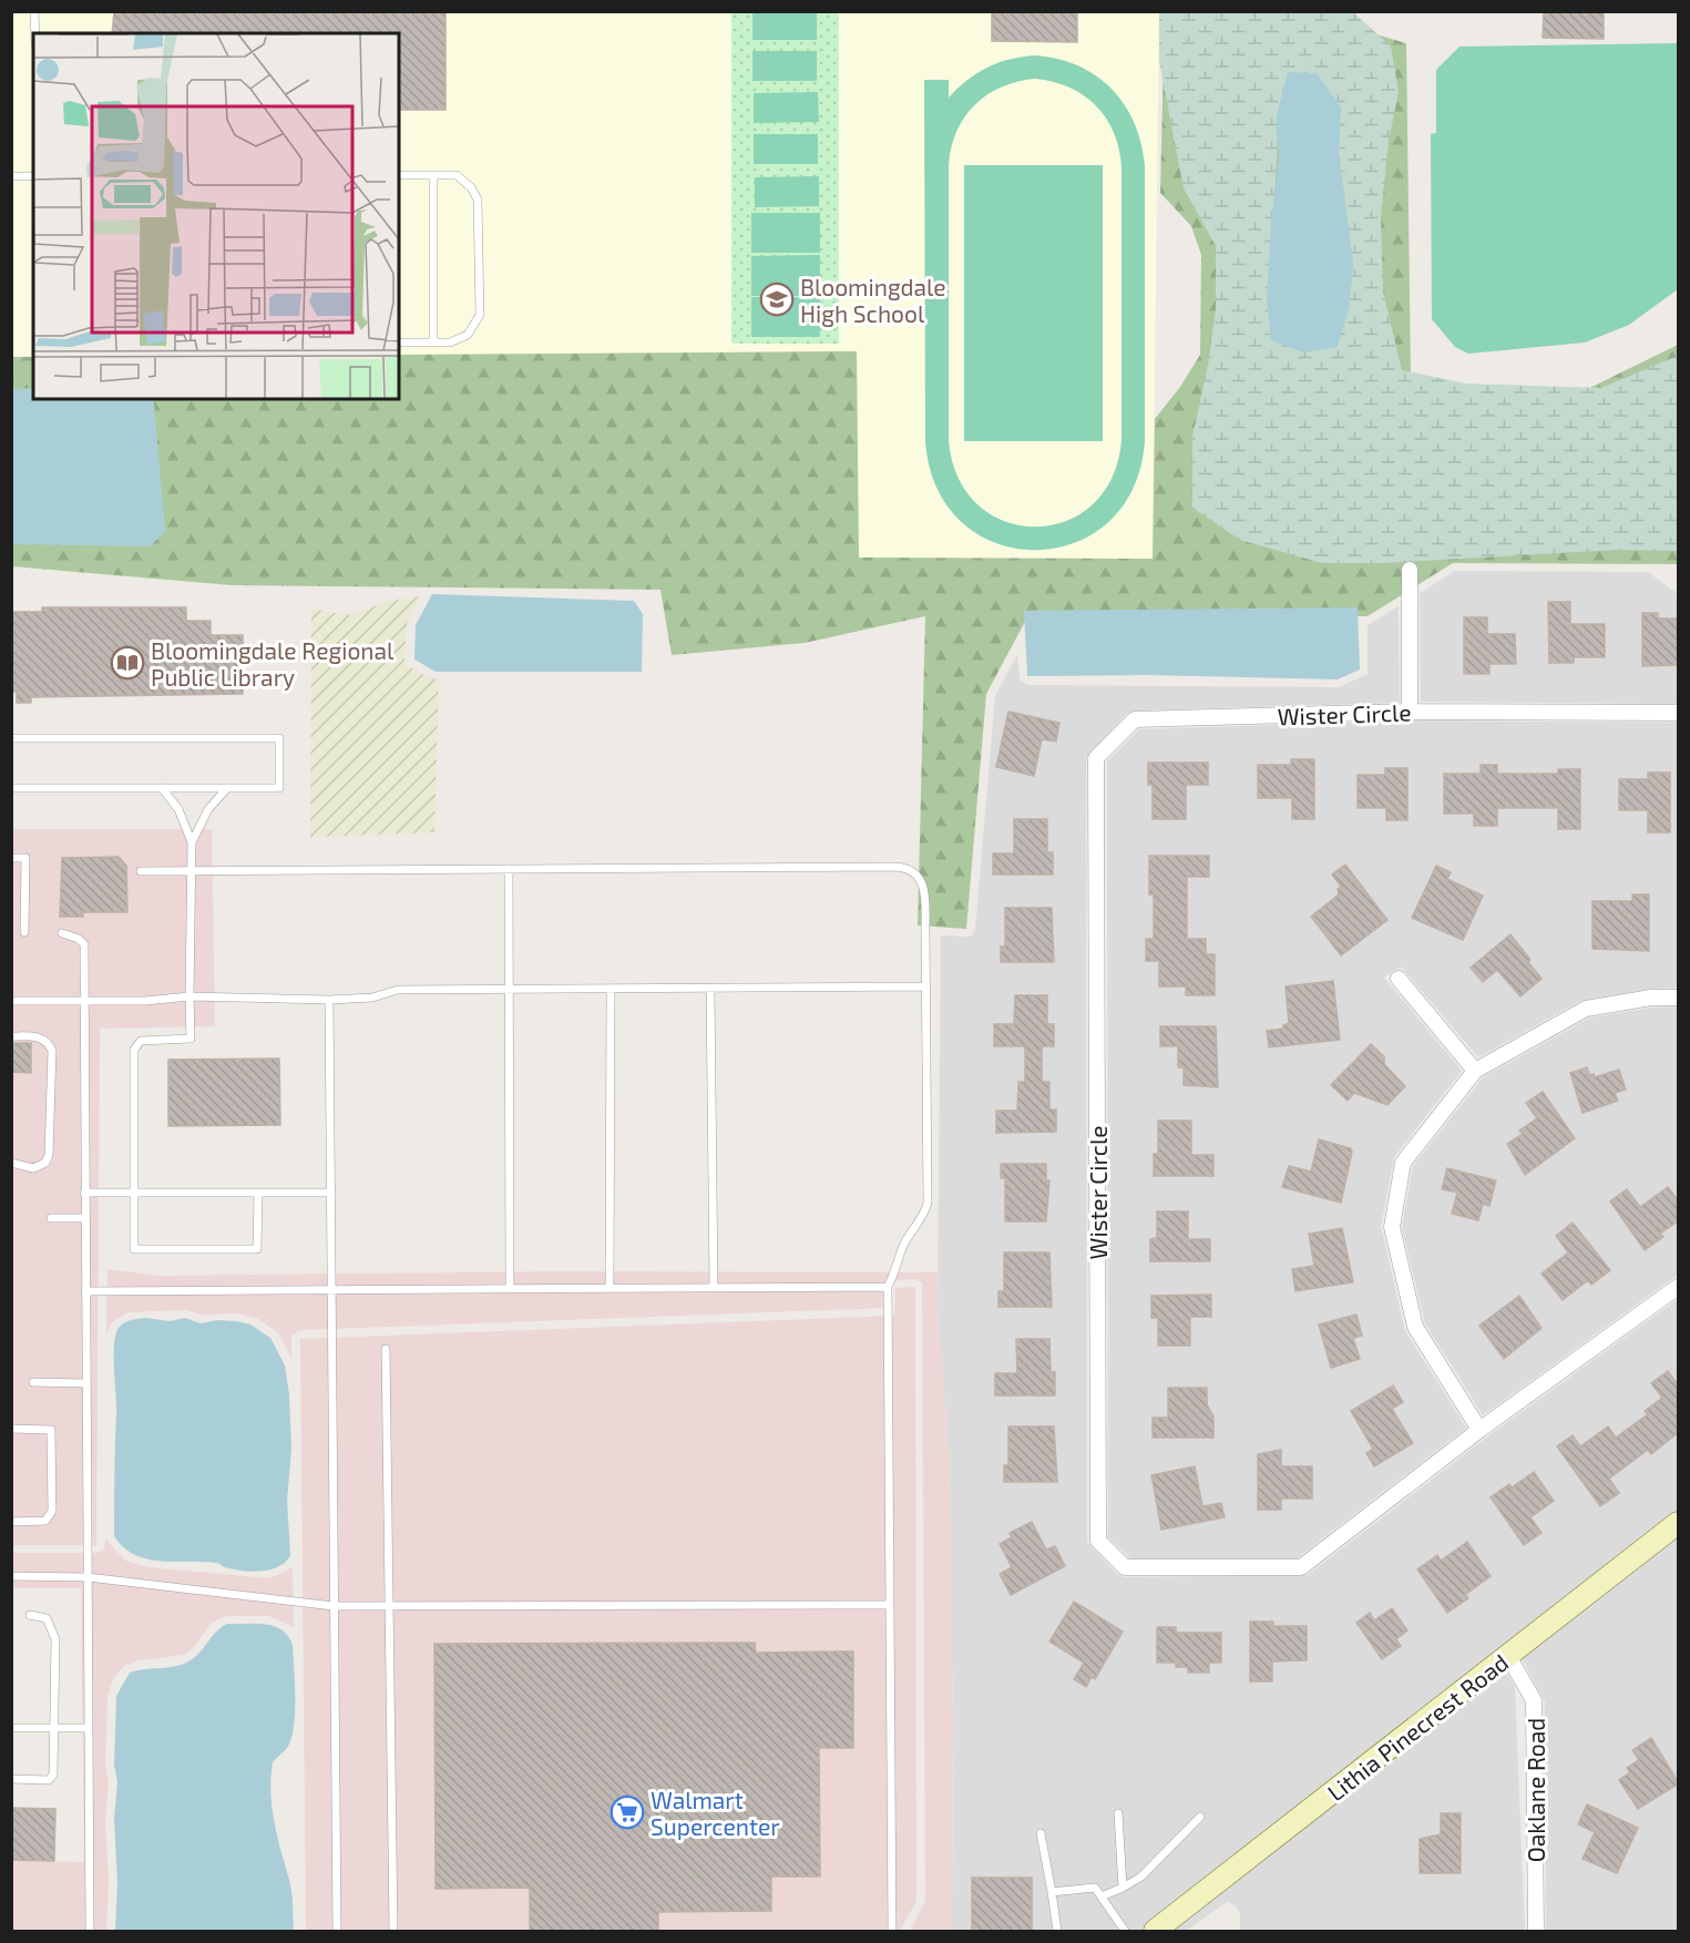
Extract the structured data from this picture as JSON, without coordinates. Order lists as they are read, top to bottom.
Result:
{
  "streets": {
    "main road": ["Lithia Pinecrest Road"],
    "street": ["Wister Circle", "Oaklane Road"]
  },
  "crossings": [
    ["Lithia Pinecrest Road", "Oaklane Road"]
  ],
  "places": {
    "school or university": ["Bloomingdale High School"],
    "library": ["Bloomingdale Regional Public Library"],
    "supermarket": ["Walmart Supercenter"]
  }
}
